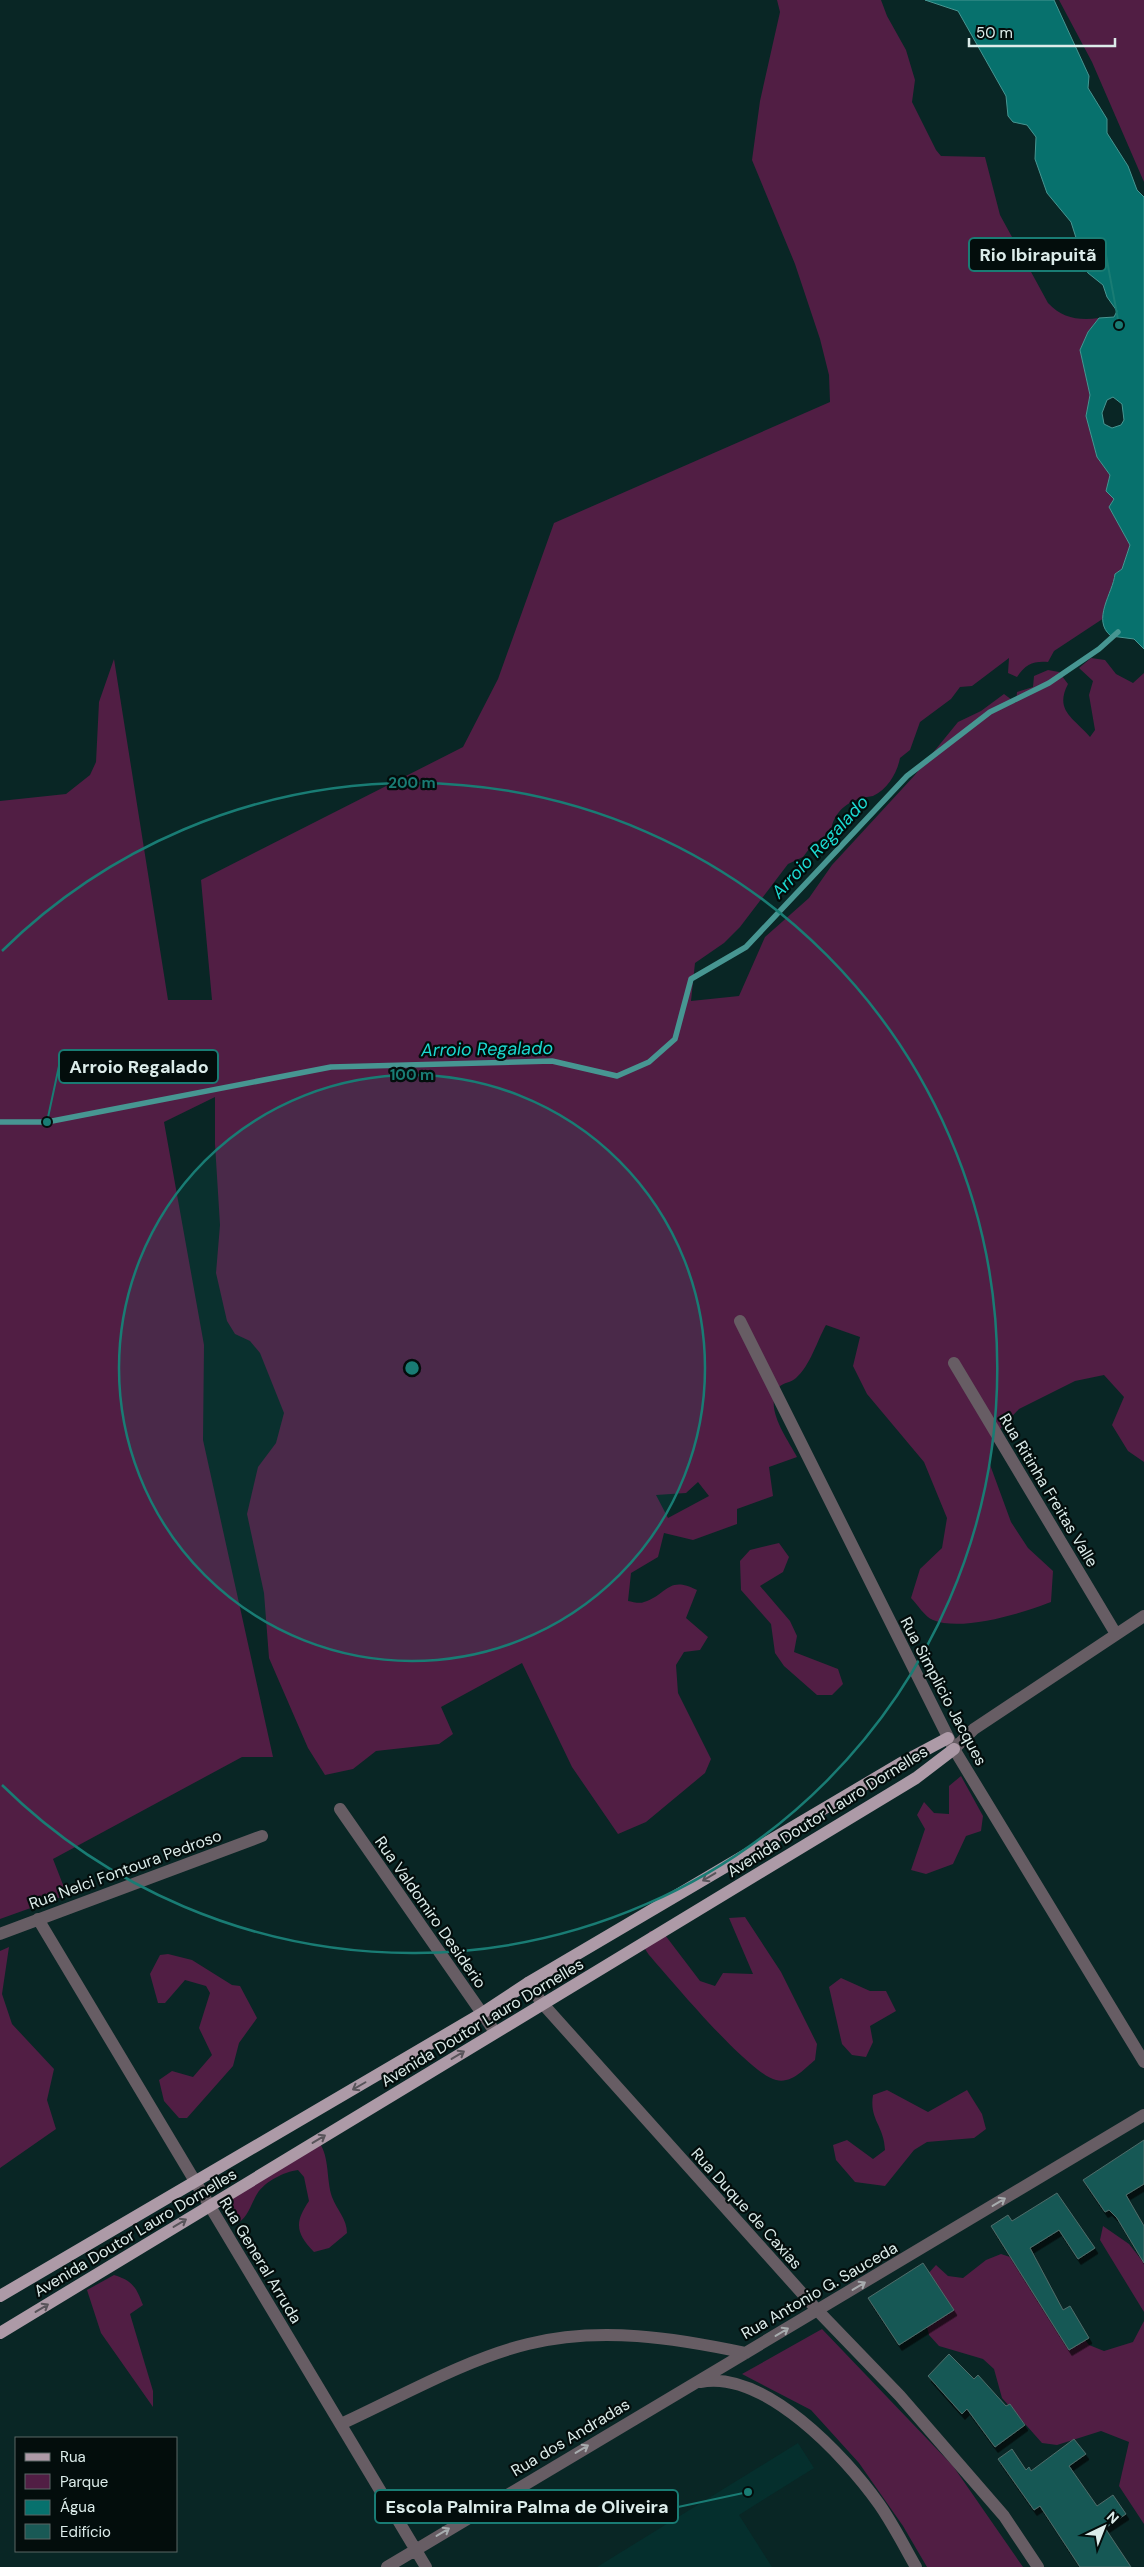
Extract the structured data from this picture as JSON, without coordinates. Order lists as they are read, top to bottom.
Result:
{
  "streets": {
    "main road": ["Avenida Doutor Lauro Dornelles"],
    "street": [
      "Rua Ritinha Freitas Valle",
      "Rua Simplicio Jacques",
      "Rua Nelci Fontoura Pedroso",
      "Rua Valdomiro Desiderio",
      "Rua Duque de Caxias",
      "Rua General Arruda",
      "Rua Antonio G. Sauceda",
      "Rua dos Andradas"
    ]
  },
  "crossings": [
    ["Rua Ritinha Freitas Valle", "Avenida Doutor Lauro Dornelles"],
    ["Rua Simplicio Jacques", "Avenida Doutor Lauro Dornelles"],
    ["Avenida Doutor Lauro Dornelles", "Rua Valdomiro Desiderio"],
    ["Avenida Doutor Lauro Dornelles", "Rua Duque de Caxias"],
    ["Avenida Doutor Lauro Dornelles", "Rua General Arruda"],
    ["Rua Nelci Fontoura Pedroso", "Rua General Arruda"],
    ["Rua Duque de Caxias", "Rua Antonio G. Sauceda"],
    ["Rua General Arruda", "Rua Antonio G. Sauceda"],
    ["Rua General Arruda", "Rua dos Andradas"],
    ["Rua Antonio G. Sauceda", "Rua dos Andradas"]
  ],
  "one_way": ["Rua Antonio G. Sauceda", "Rua dos Andradas"],
  "water": ["Arroio Regalado"],
  "places": ["Rio Ibirapuitã", "Arroio Regalado", "Escola Palmira Palma de Oliveira"],
  "legend": [
    "Rua",
    "Parque",
    "Água",
    "Edifício"
  ],
  "scale_bar": "50 m",
  "north": "top right",
  "rings": ["200 m", "100 m"]
}
